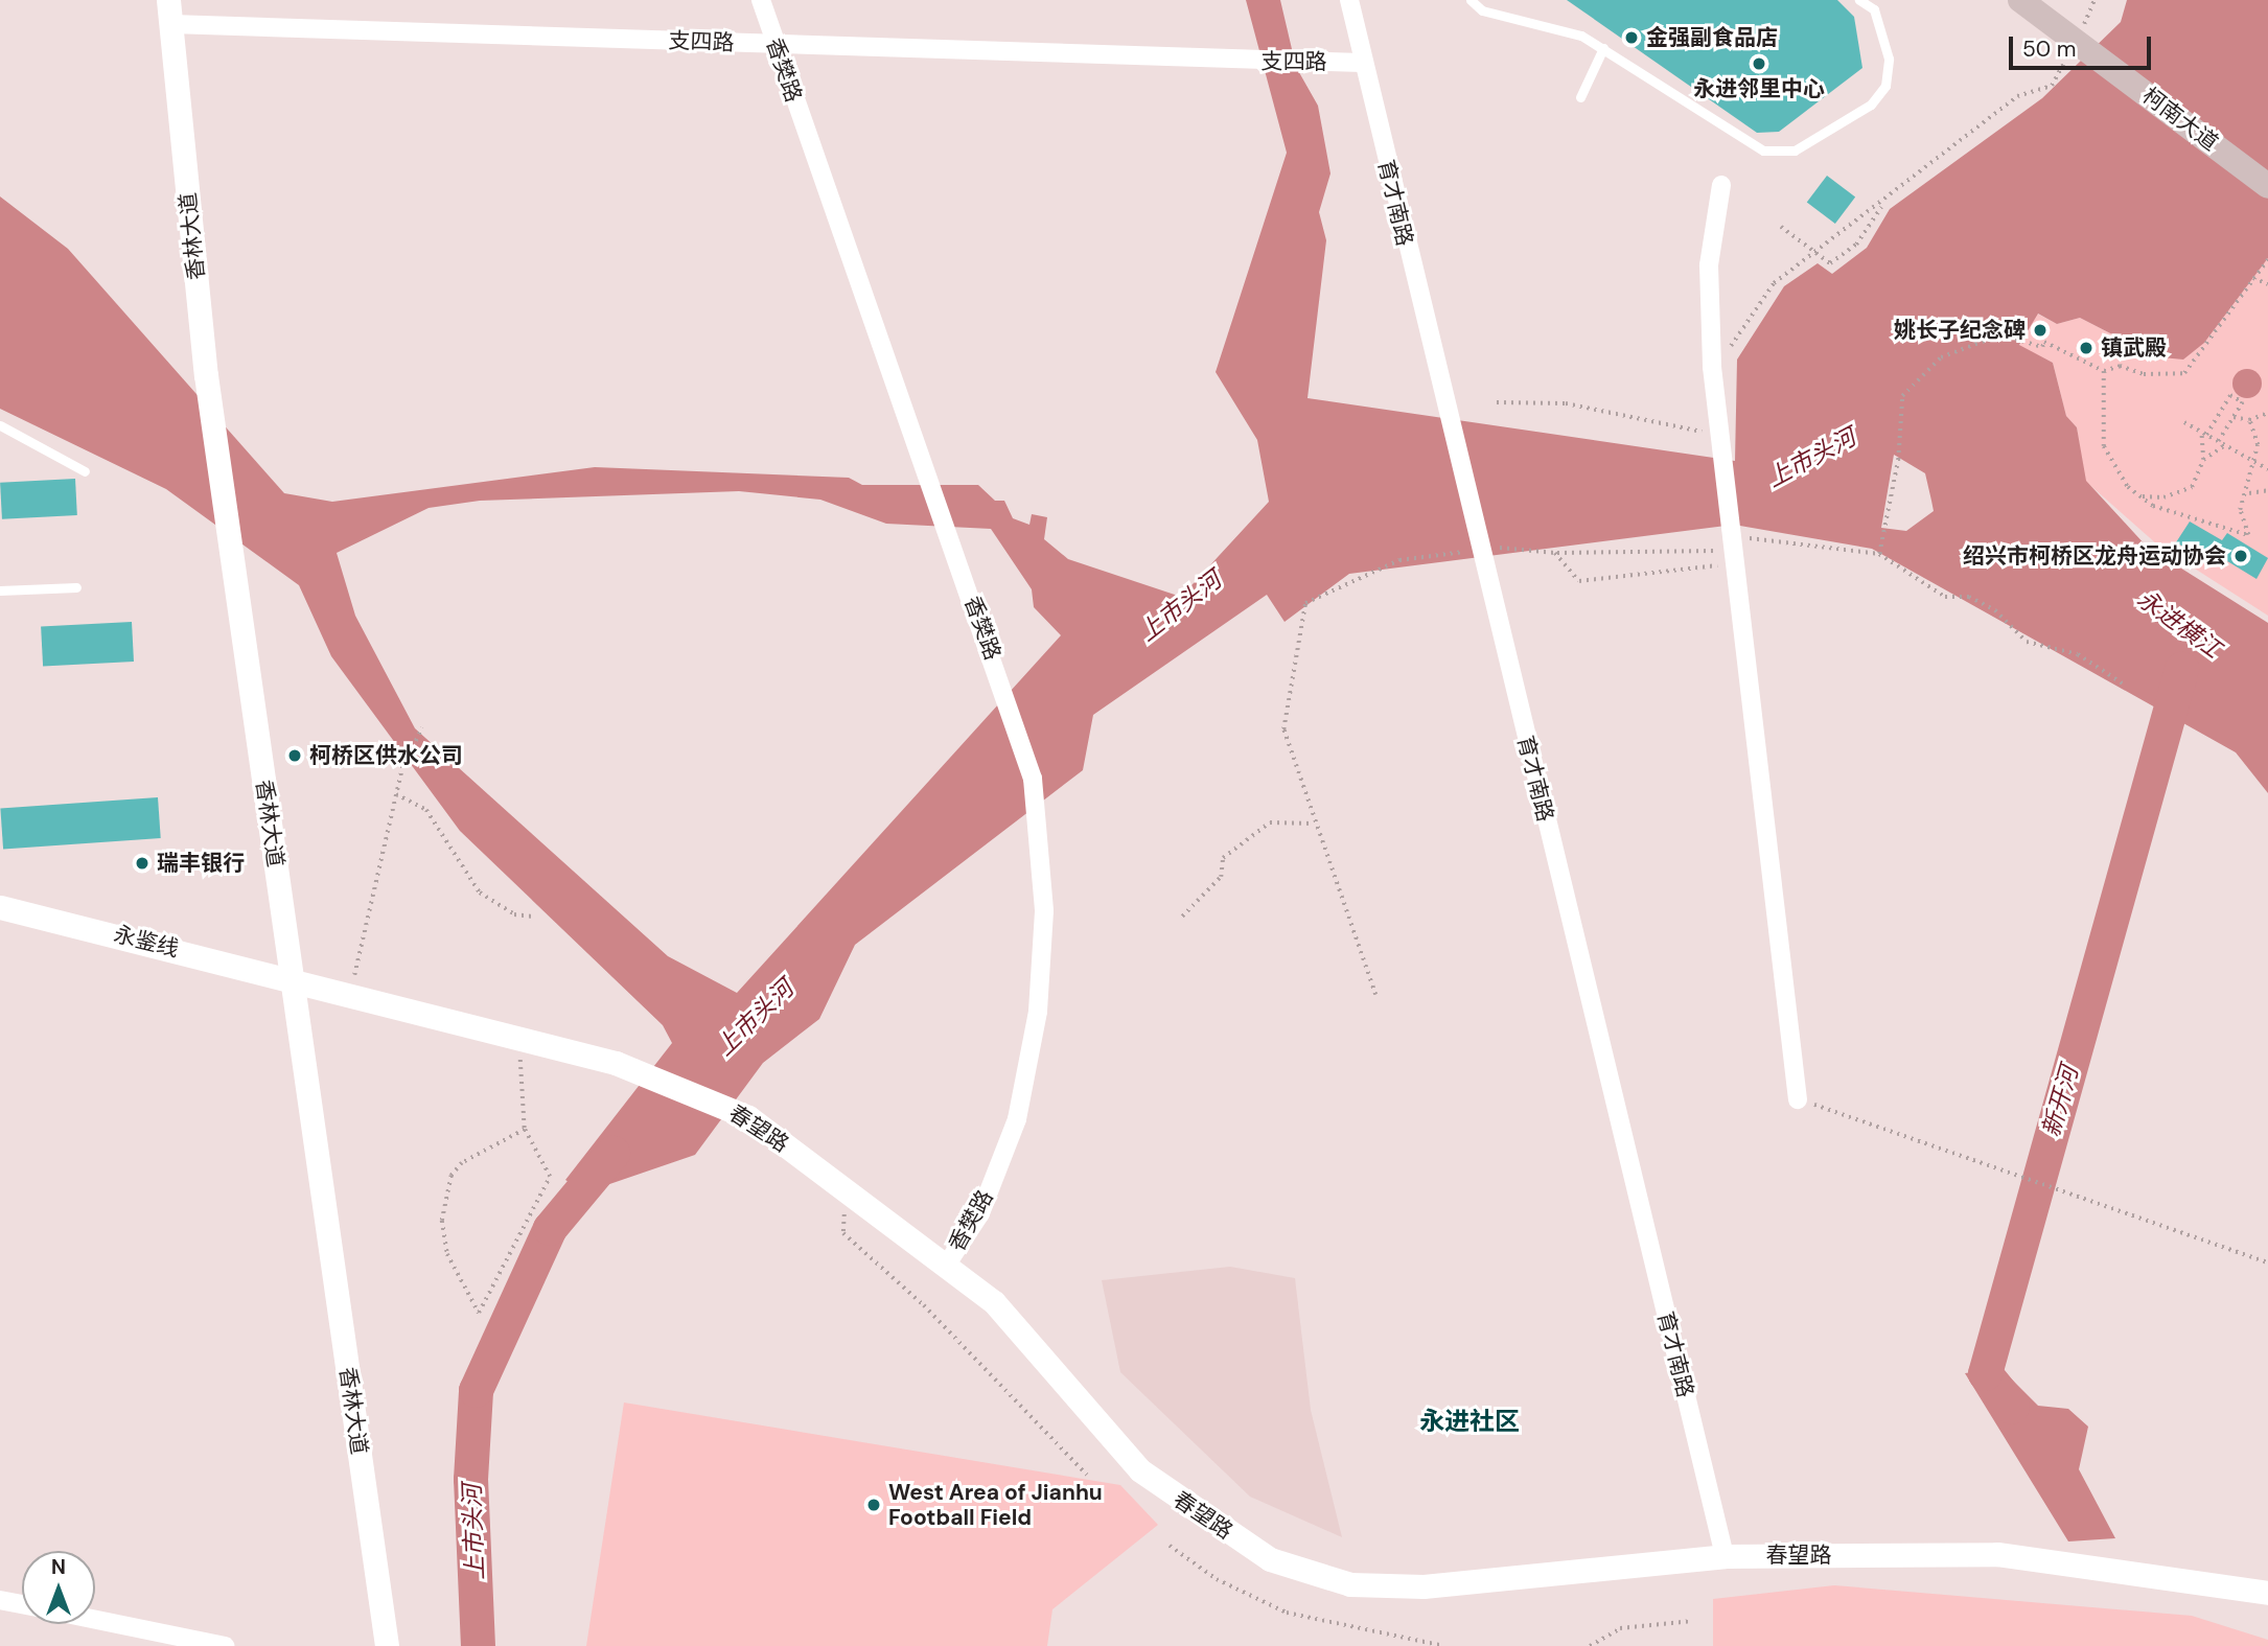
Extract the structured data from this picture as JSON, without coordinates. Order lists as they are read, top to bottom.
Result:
{
  "streets": {
    "main road": ["柯南大道"],
    "street": [
      "支四路",
      "香樊路",
      "育才南路",
      "香林大道",
      "永鉴线",
      "春望路"
    ]
  },
  "crossings": [
    ["支四路", "香樊路"],
    ["支四路", "育才南路"],
    ["支四路", "香林大道"],
    ["香樊路", "春望路"],
    ["育才南路", "春望路"],
    ["香林大道", "永鉴线"],
    ["香林大道", "春望路"],
    ["永鉴线", "春望路"]
  ],
  "districts": ["永进社区"],
  "water": ["上市头河", "永进横江", "新开河"],
  "places": [
    "金强副食品店",
    "永进邻里中心",
    "姚长子纪念碑",
    "镇武殿",
    "绍兴市柯桥区龙舟运动协会",
    "柯桥区供水公司",
    "瑞丰银行",
    "West Area of Jianhu Football Field"
  ],
  "scale_bar": "50 m",
  "north": "top"
}
